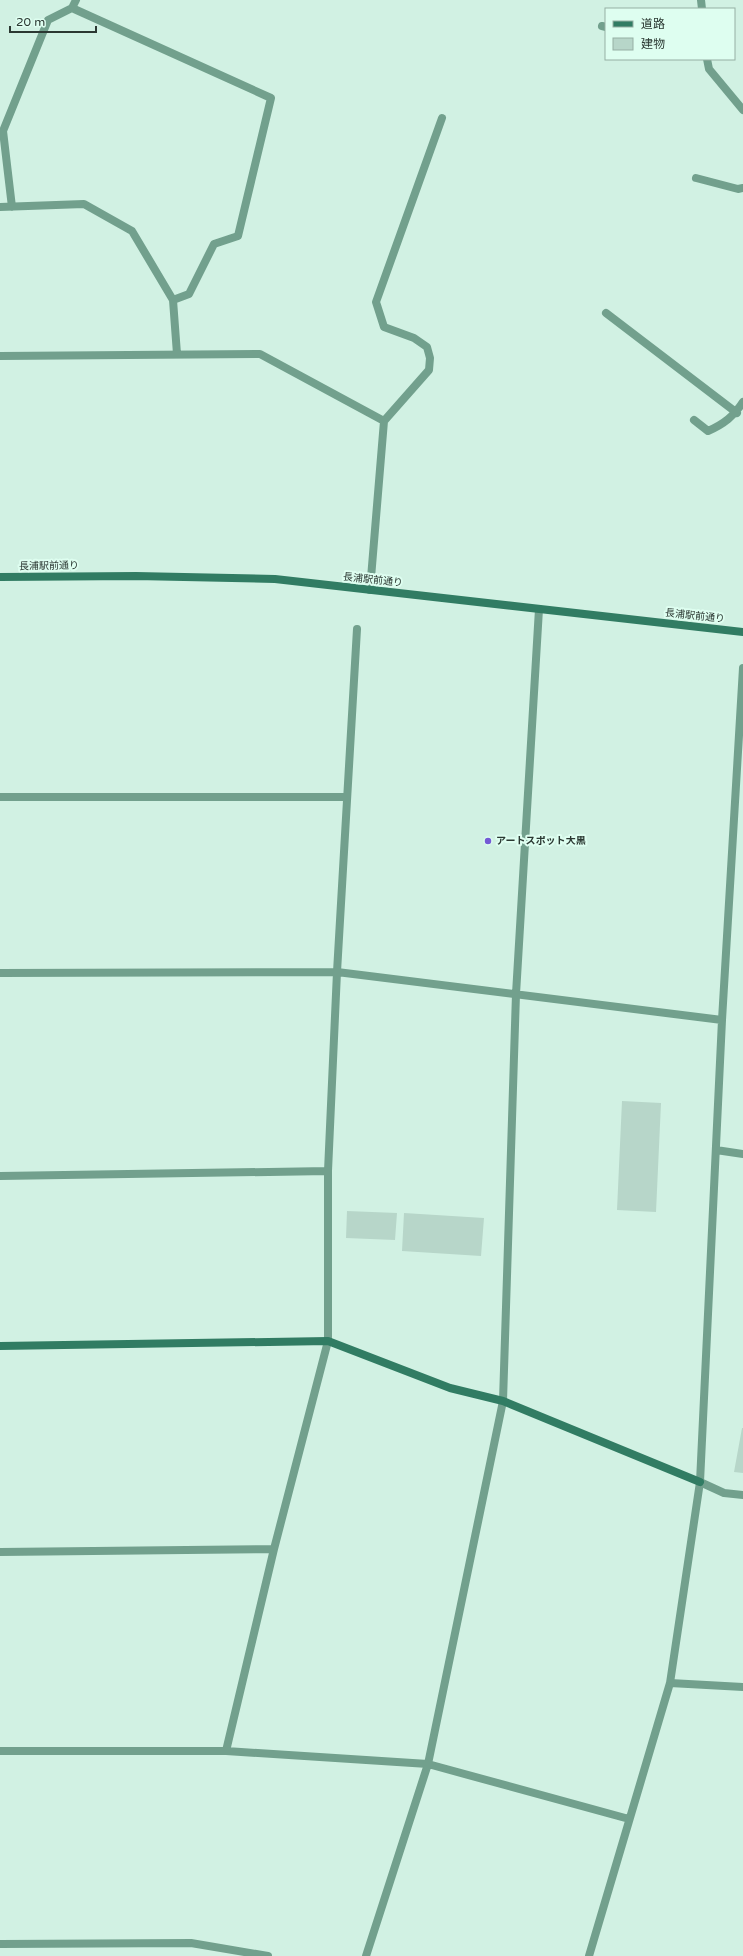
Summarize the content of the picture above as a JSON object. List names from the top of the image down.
{
  "streets": {
    "street": ["長浦駅前通り"]
  },
  "places": ["アートスポット大黒"],
  "legend": ["道路", "建物"],
  "scale_bar": "20 m"
}
